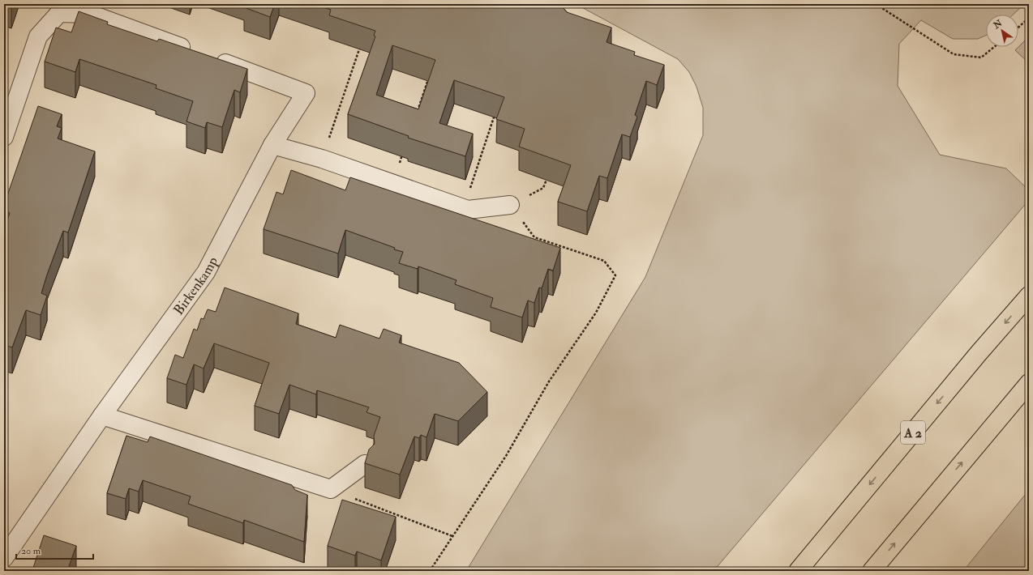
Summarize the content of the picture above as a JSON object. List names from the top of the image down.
{
  "streets": {
    "highway": ["A 2"],
    "street": ["Birkenkamp"]
  },
  "scale_bar": "20 m",
  "north": "top left"
}
